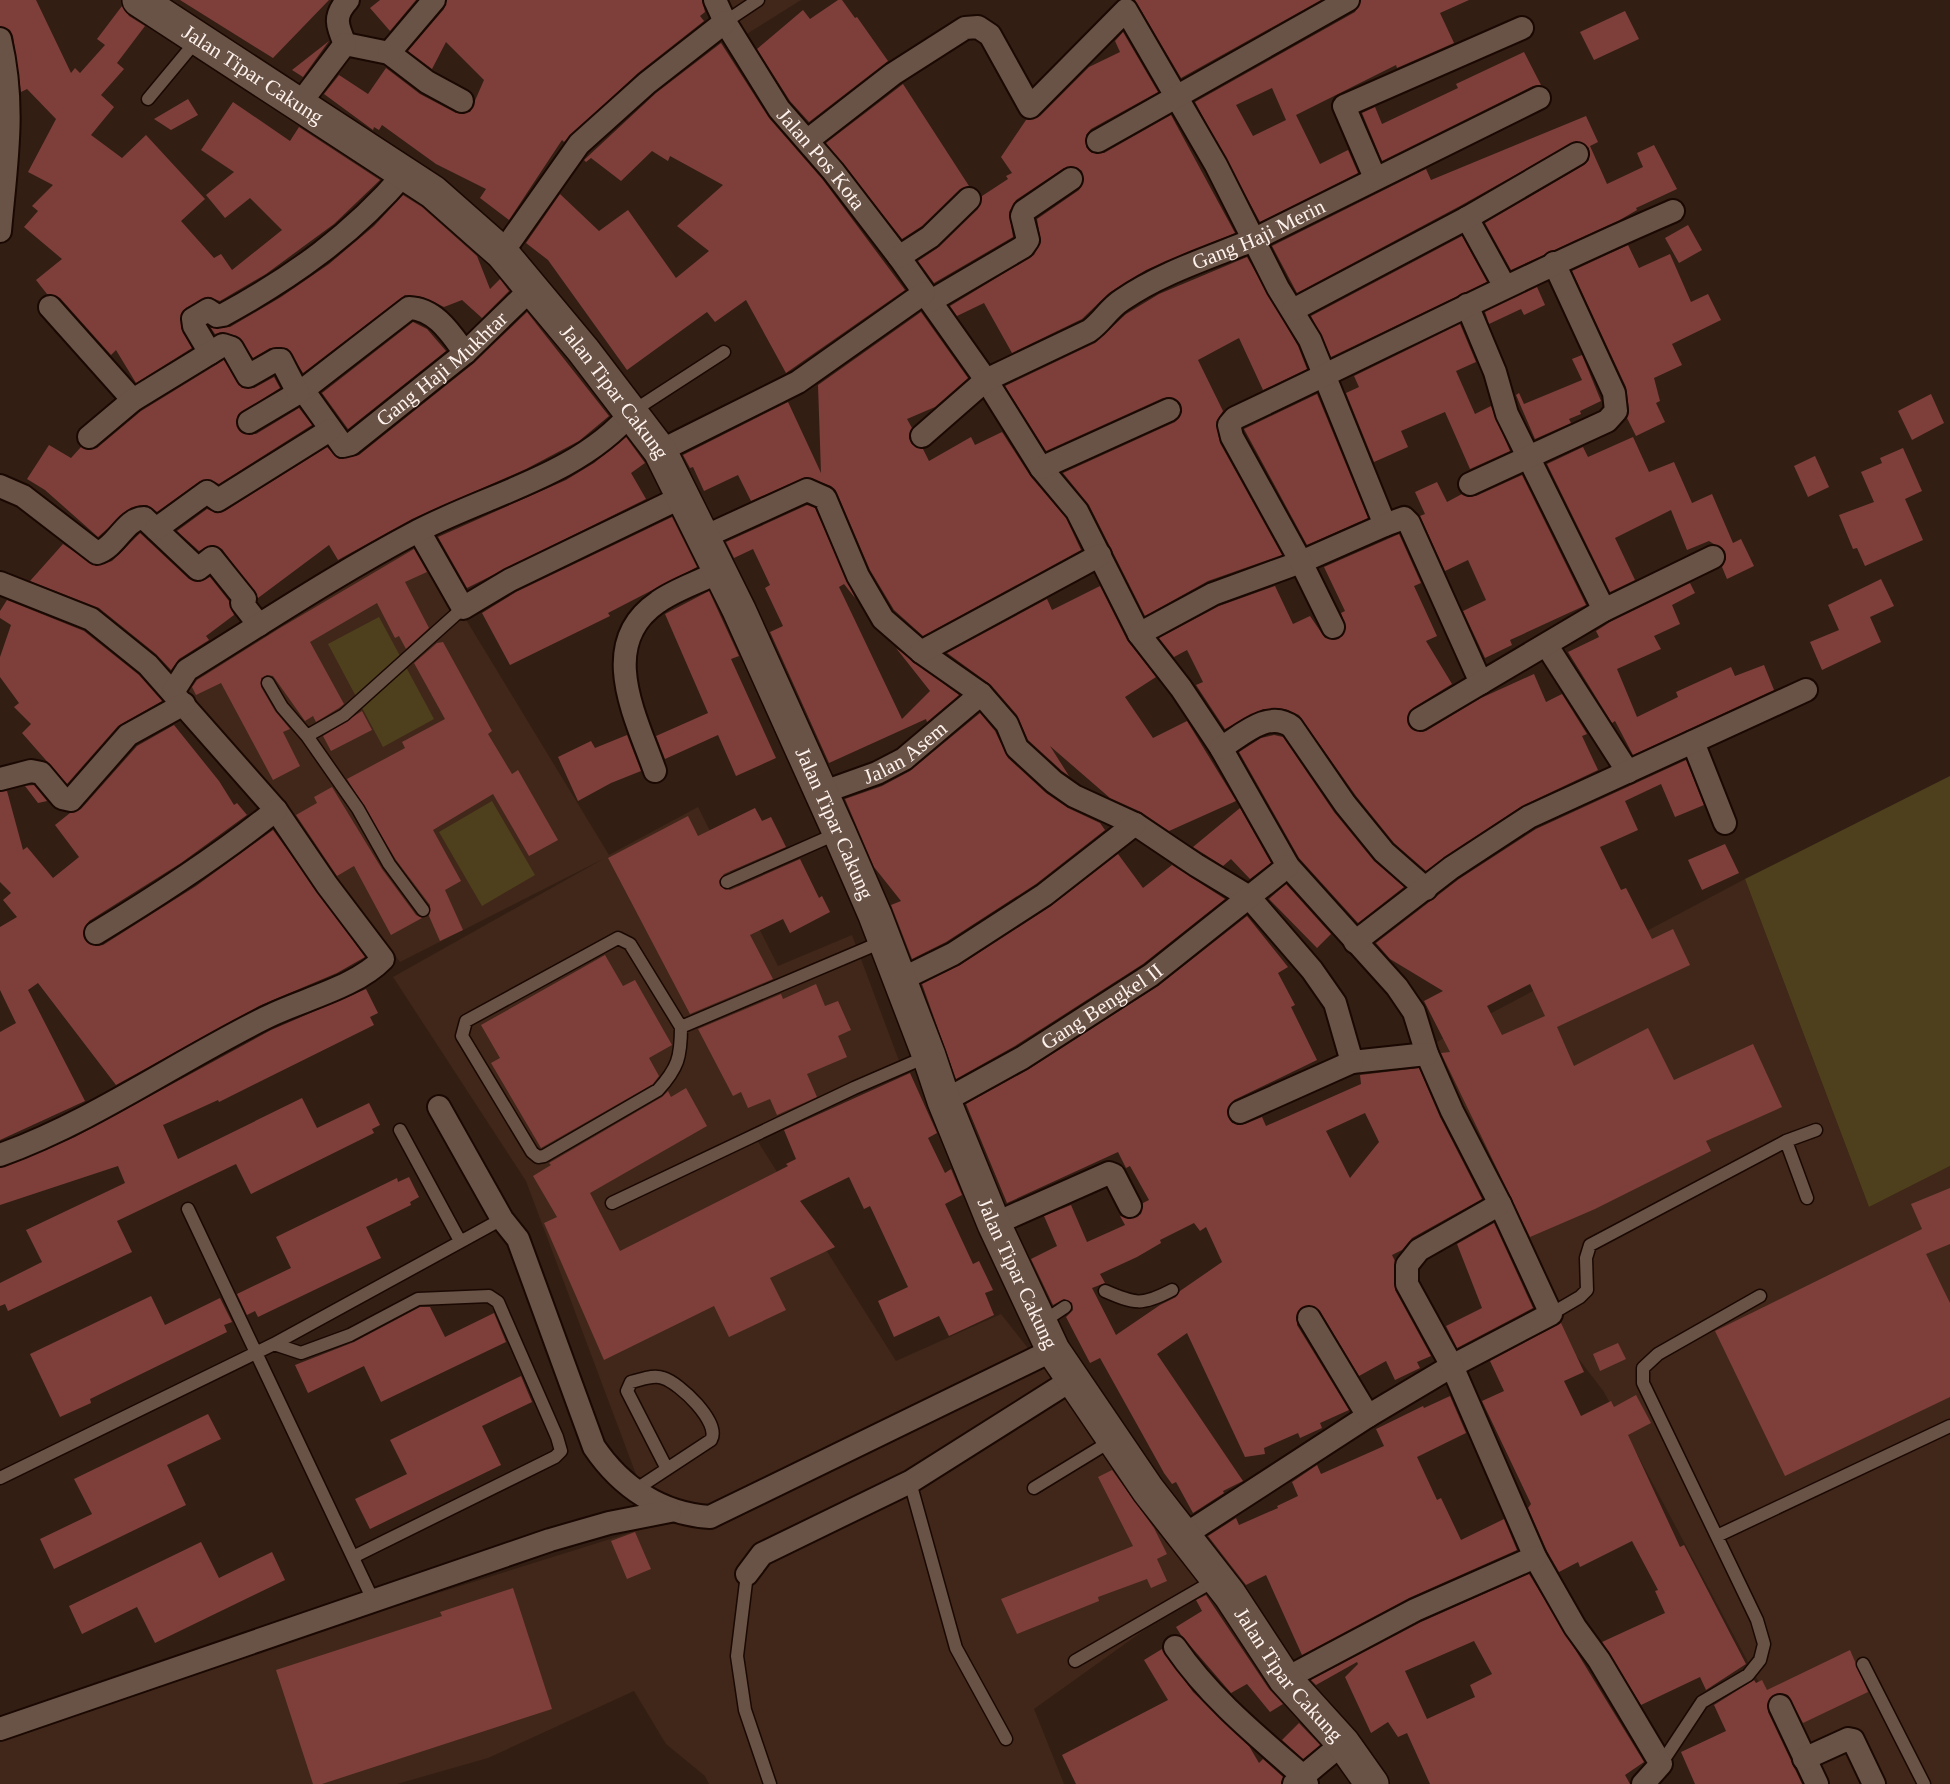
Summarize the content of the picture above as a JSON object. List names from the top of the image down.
{
  "streets": {
    "street": [
      "Jalan Tipar Cakung",
      "Jalan Pos Kota",
      "Gang Haji Merin",
      "Gang Haji Mukhtar",
      "Jalan Asem",
      "Gang Bengkel II"
    ]
  },
  "crossings": [
    ["Jalan Tipar Cakung", "Gang Haji Mukhtar"],
    ["Jalan Tipar Cakung", "Jalan Asem"],
    ["Jalan Tipar Cakung", "Gang Bengkel II"],
    ["Jalan Pos Kota", "Gang Haji Merin"],
    ["Jalan Pos Kota", "Gang Bengkel II"]
  ]
}
